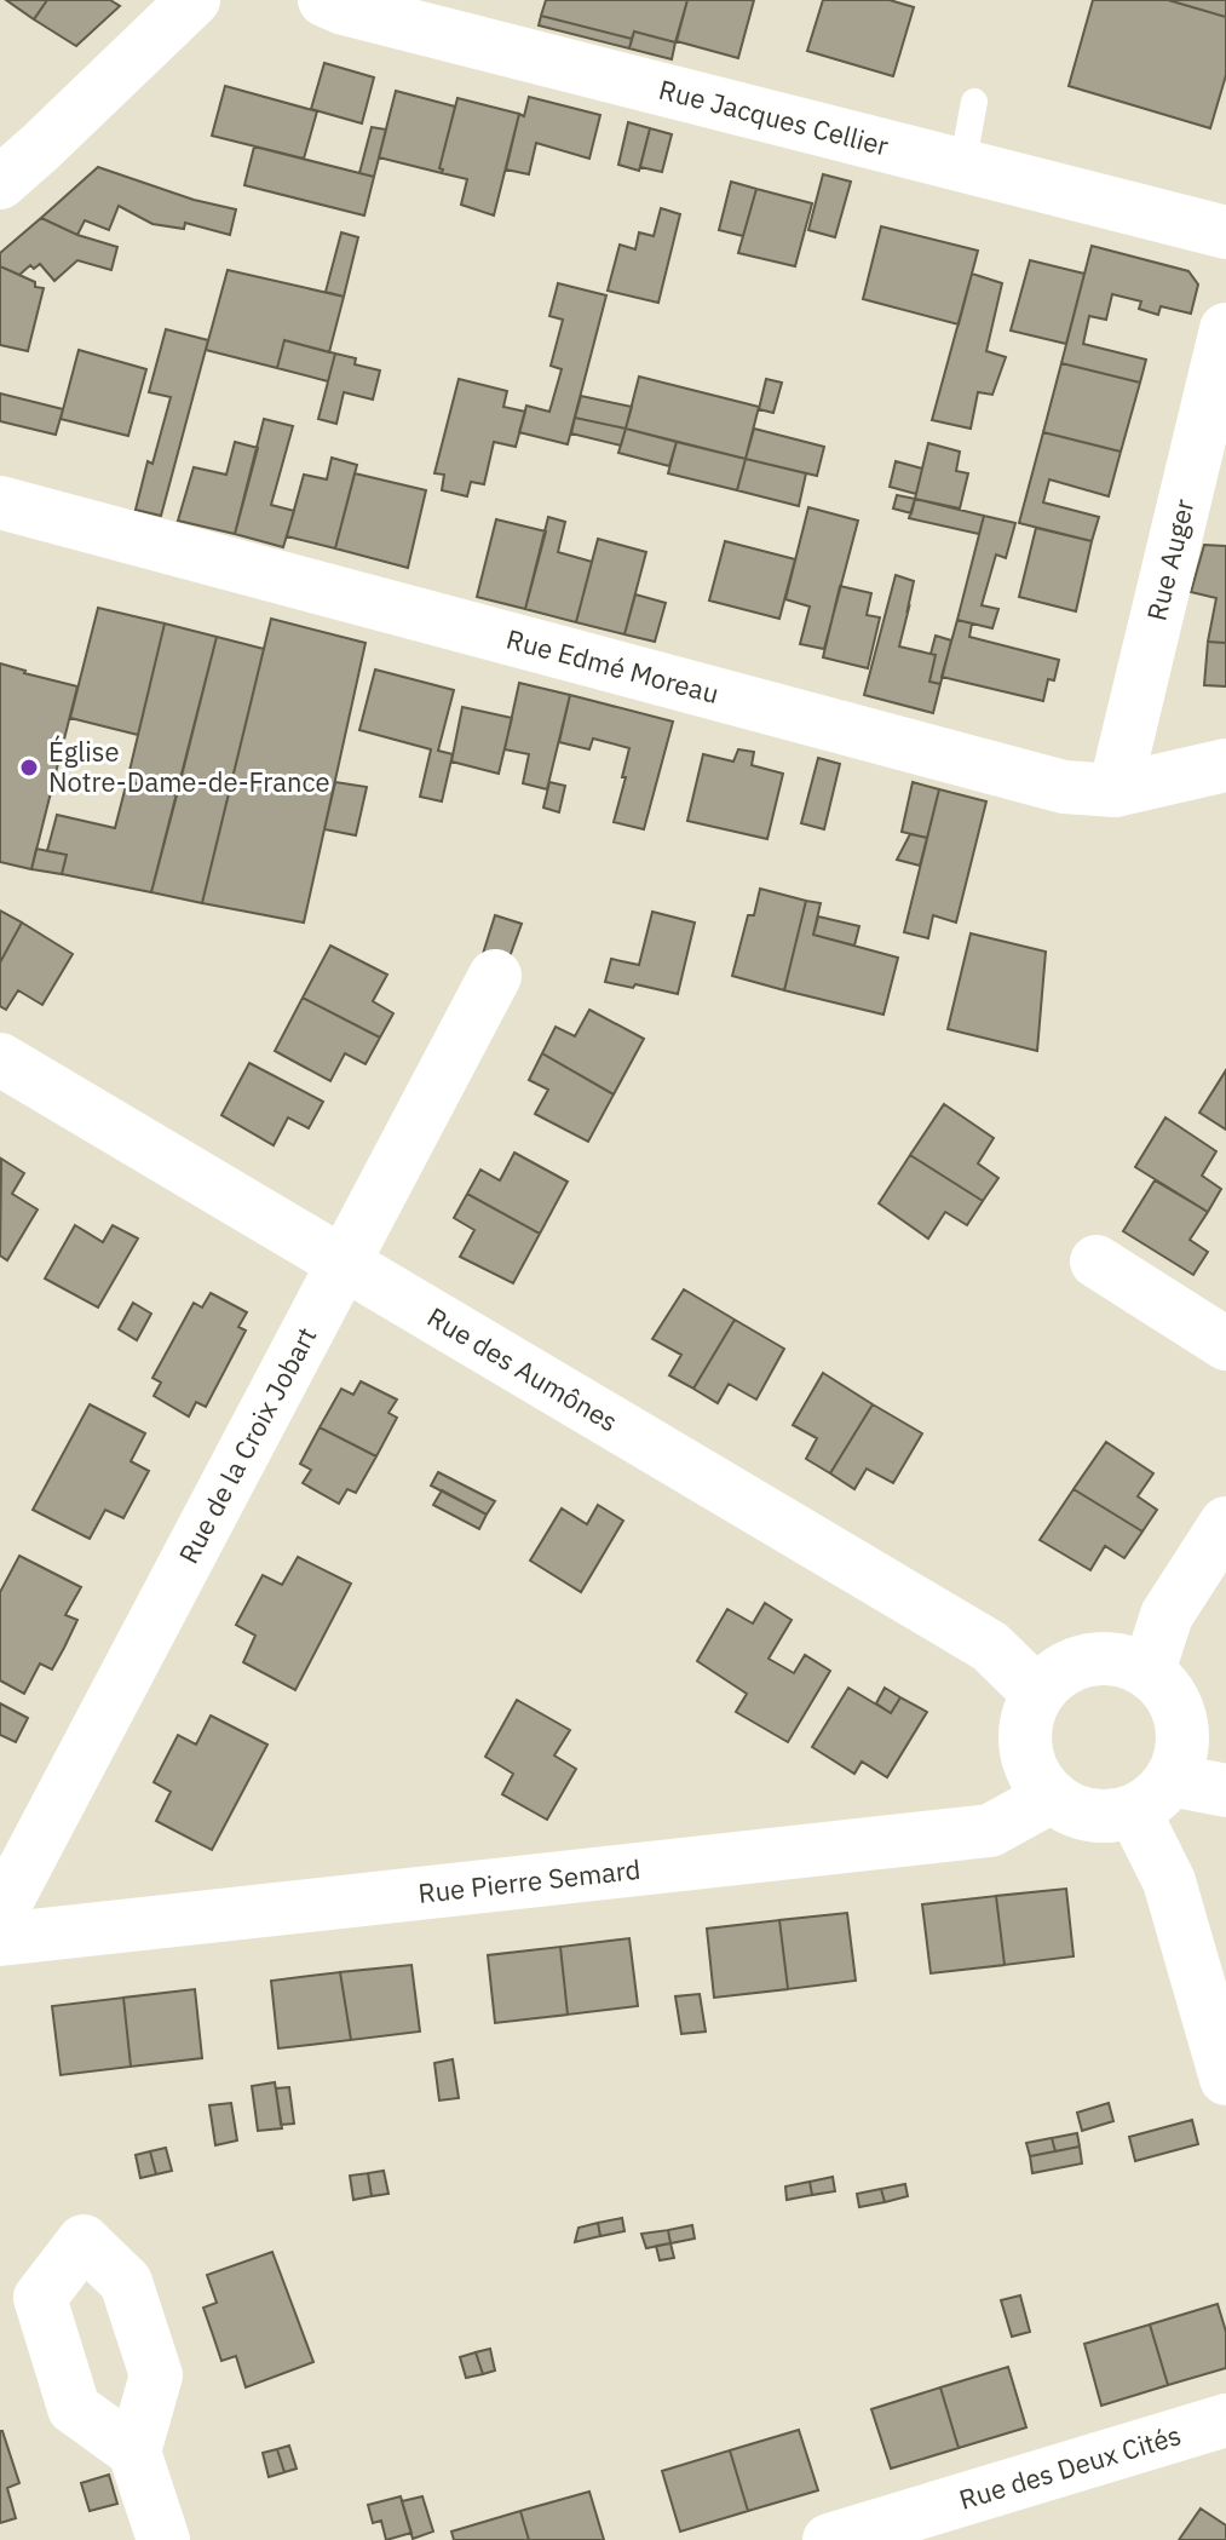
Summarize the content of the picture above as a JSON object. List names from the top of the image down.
{
  "streets": {
    "street": [
      "Rue Jacques Cellier",
      "Rue Auger",
      "Rue Edmé Moreau",
      "Rue des Aumônes",
      "Rue de la Croix Jobart",
      "Rue Pierre Semard",
      "Rue des Deux Cités"
    ]
  },
  "crossings": [
    ["Rue Auger", "Rue Edmé Moreau"],
    ["Rue des Aumônes", "Rue de la Croix Jobart"],
    ["Rue des Aumônes", "Rue Pierre Semard"]
  ],
  "places": ["Église Notre-Dame-de-France"]
}
